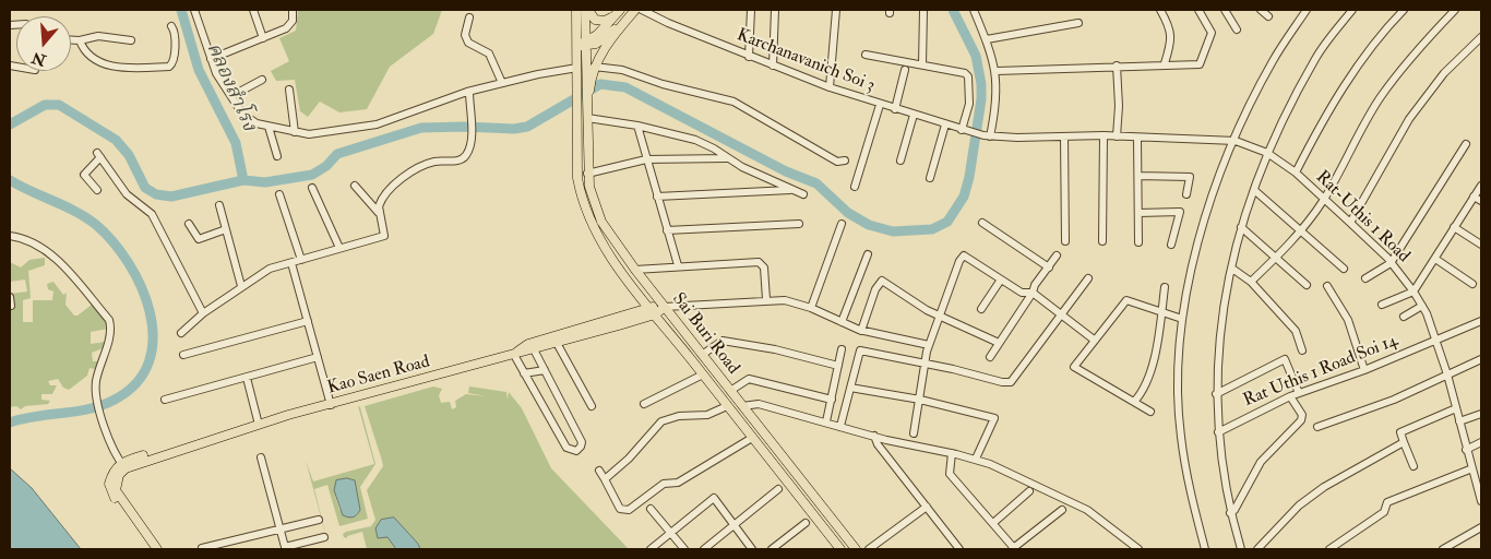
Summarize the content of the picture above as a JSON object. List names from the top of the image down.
{
  "streets": {
    "main road": ["Sai Buri Road", "Kao Saen Road"],
    "street": ["Karchanavanich Soi 3", "Rat-Uthis 1 Road", "Rat Uthis 1 Road Soi 14"]
  },
  "crossings": [
    ["Karchanavanich Soi 3", "Rat-Uthis 1 Road"],
    ["Rat-Uthis 1 Road", "Rat Uthis 1 Road Soi 14"],
    ["Sai Buri Road", "Kao Saen Road"]
  ],
  "water": ["คลองสำโรง"],
  "north": "bottom"
}
